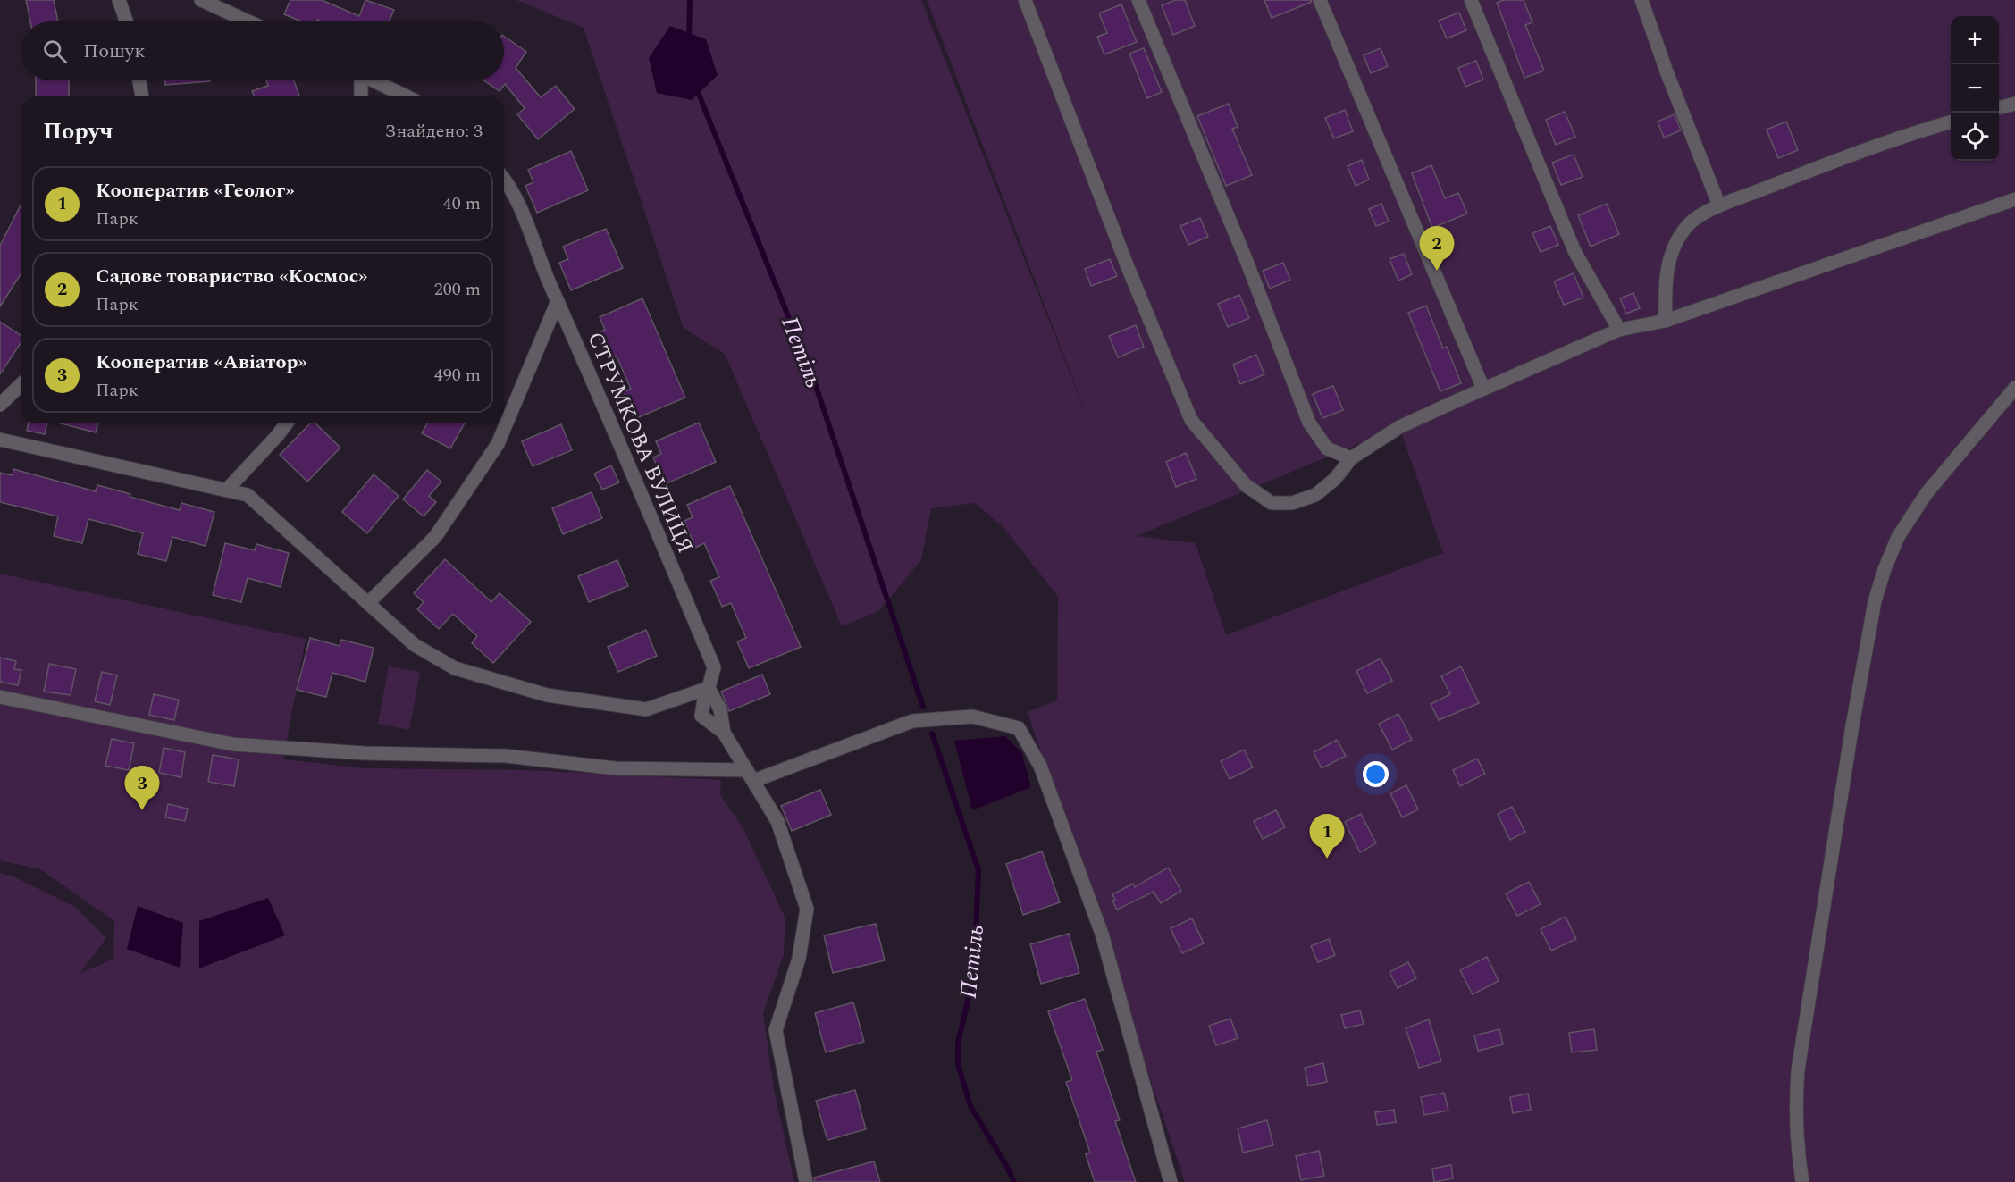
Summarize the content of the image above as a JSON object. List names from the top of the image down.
{
  "streets": {
    "street": ["СТРУМКОВА ВУЛИЦЯ"]
  },
  "water": ["Петіль"],
  "page": {
    "map_buttons": ["+", "−"],
    "search": "Пошук",
    "heading": ["Поруч", "Знайдено: 3"],
    "list": [
      {
        "mark": "1",
        "name": "Кооператив «Геолог»",
        "note": "Парк",
        "value": "40 m"
      },
      {
        "mark": "2",
        "name": "Садове товариство «Космос»",
        "note": "Парк",
        "value": "200 m"
      },
      {
        "mark": "3",
        "name": "Кооператив «Авіатор»",
        "note": "Парк",
        "value": "490 m"
      }
    ],
    "pins": ["2", "3", "1"]
  }
}
